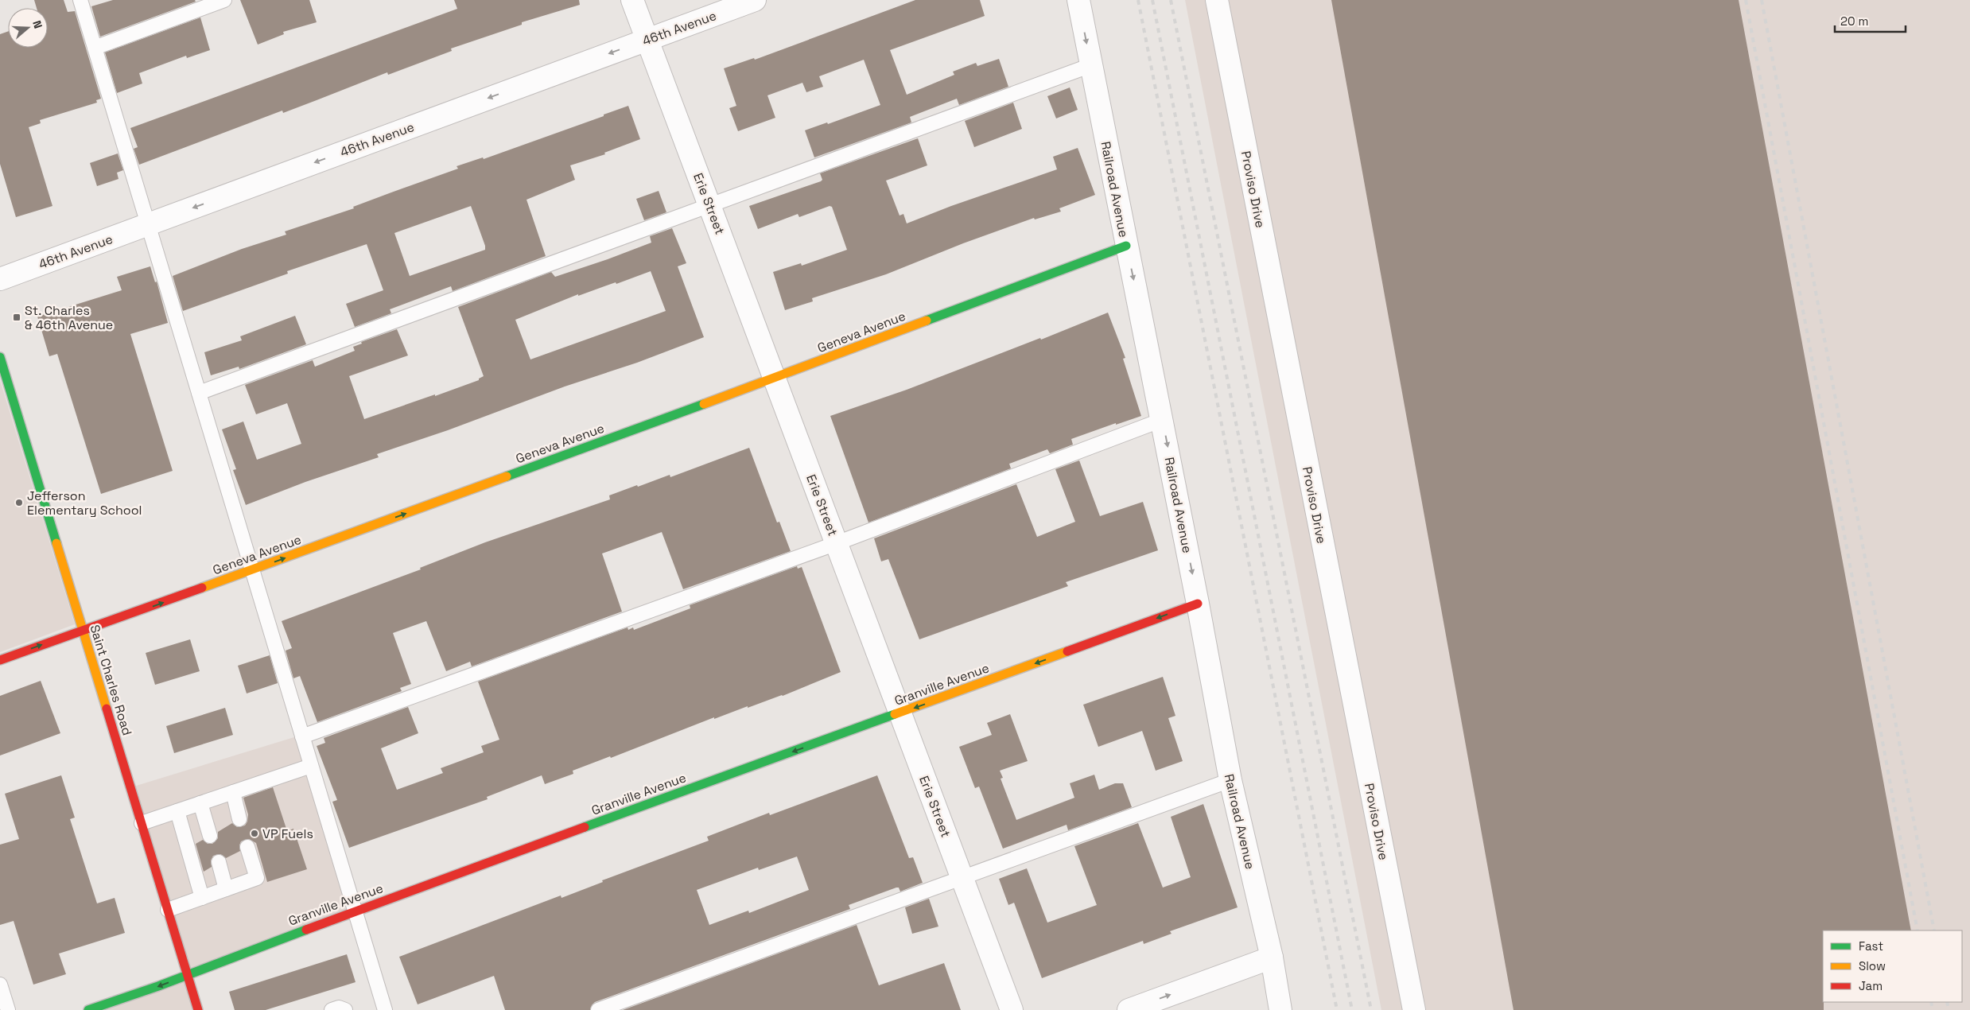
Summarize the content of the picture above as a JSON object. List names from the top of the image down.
{
  "streets": {
    "street": [
      "46th Avenue",
      "Railroad Avenue",
      "Proviso Drive",
      "Erie Street",
      "Geneva Avenue",
      "Saint Charles Road",
      "Granville Avenue"
    ]
  },
  "crossings": [
    ["46th Avenue", "Erie Street"],
    ["Railroad Avenue", "Geneva Avenue"],
    ["Railroad Avenue", "Granville Avenue"],
    ["Erie Street", "Geneva Avenue"],
    ["Erie Street", "Granville Avenue"],
    ["Geneva Avenue", "Saint Charles Road"],
    ["Saint Charles Road", "Granville Avenue"]
  ],
  "one_way": [
    "46th Avenue",
    "Railroad Avenue",
    "Geneva Avenue",
    "Granville Avenue"
  ],
  "places": {
    "transit": ["St. Charles & 46th Avenue"],
    "other": ["Jefferson Elementary School", "VP Fuels"]
  },
  "legend": ["Fast", "Slow", "Jam"],
  "scale_bar": "20 m",
  "north": "right"
}
